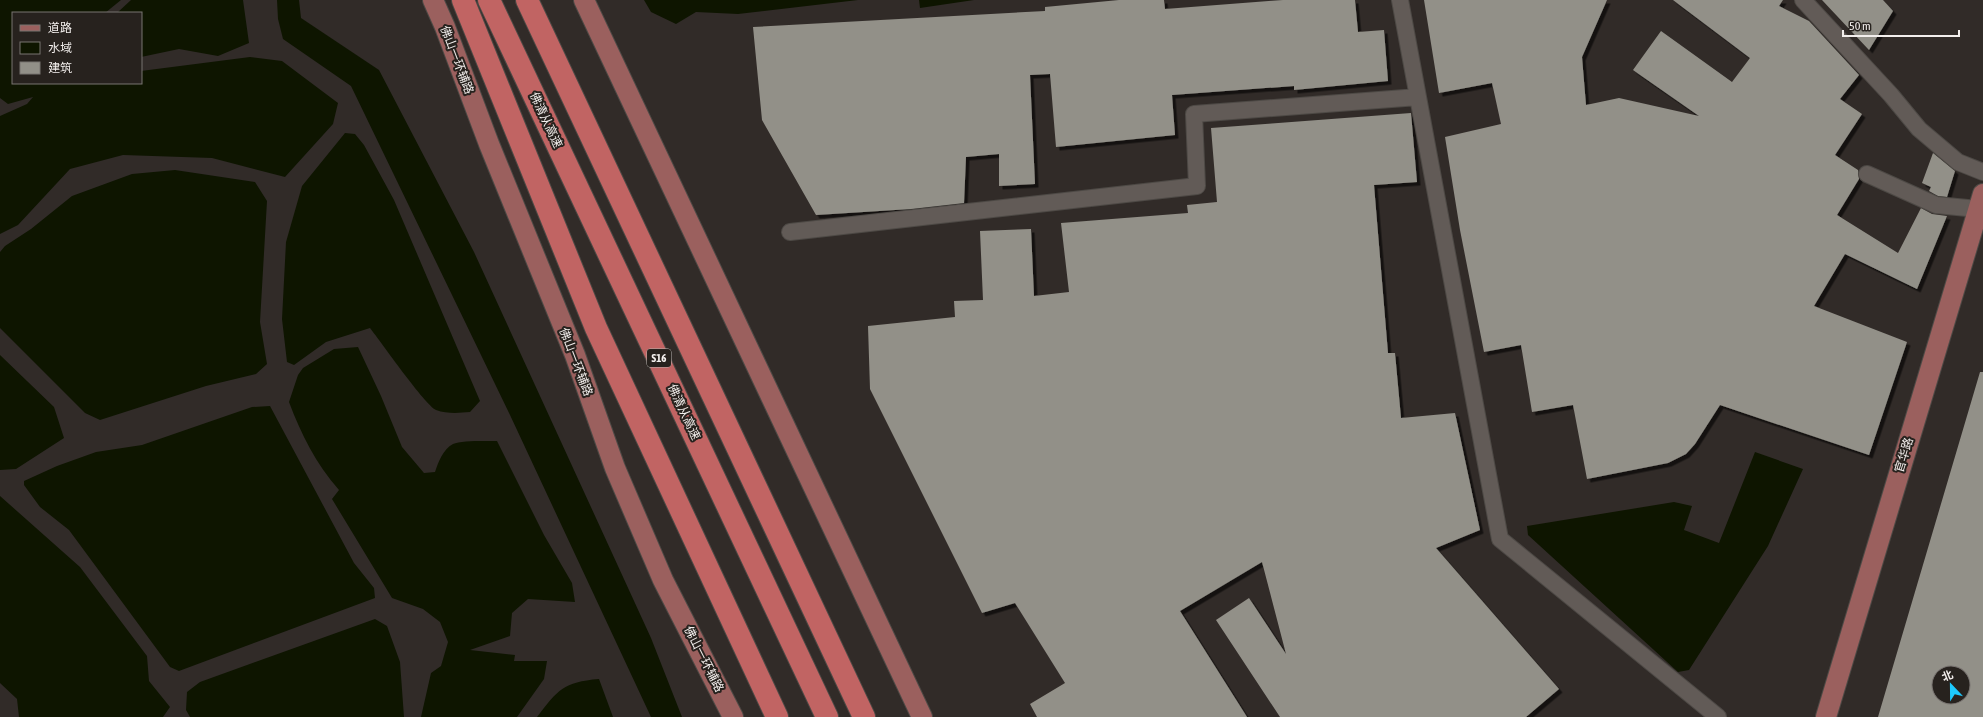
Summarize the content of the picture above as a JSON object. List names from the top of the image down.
{
  "streets": {
    "highway": ["佛清从高速", "S16"],
    "main road": ["佛山一环辅路", "官华路"]
  },
  "legend": ["道路", "水域", "建筑"],
  "scale_bar": "50 m",
  "north": "top"
}
